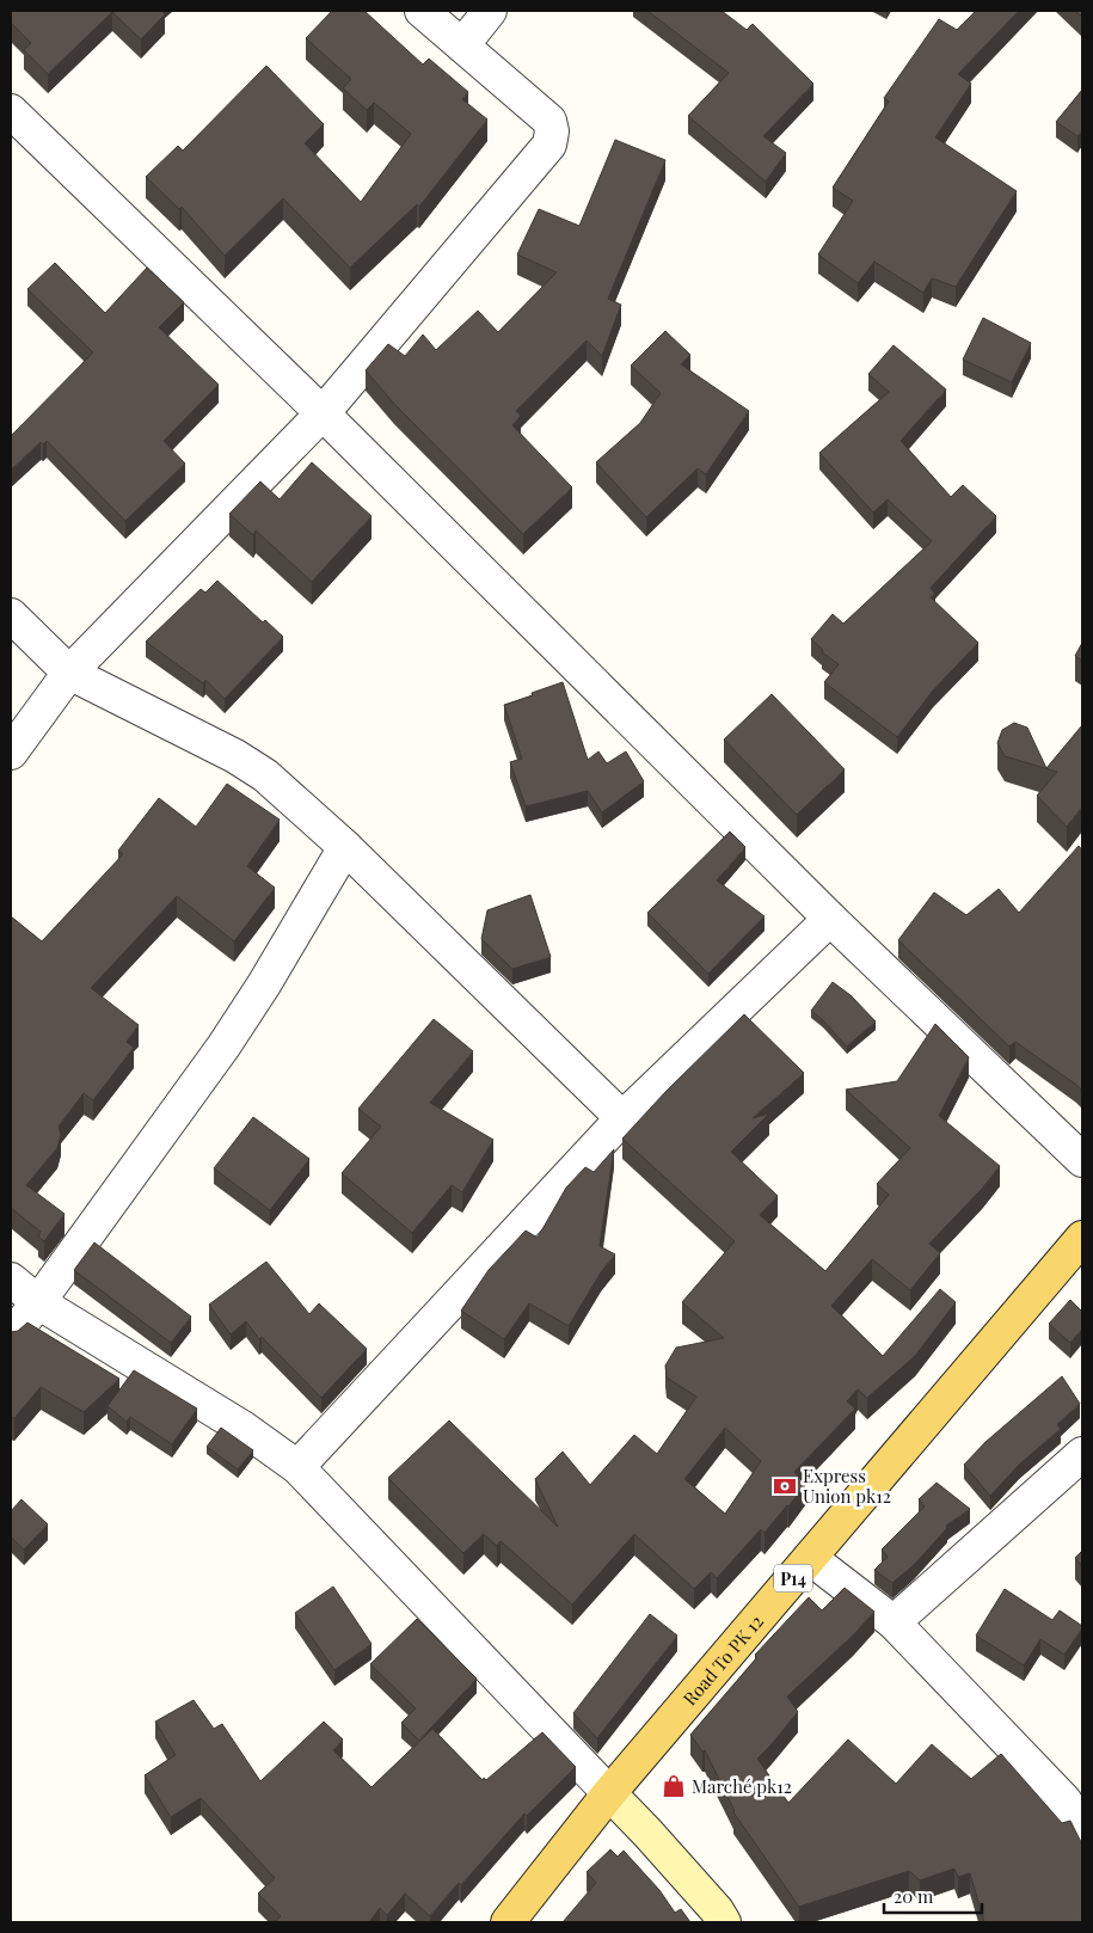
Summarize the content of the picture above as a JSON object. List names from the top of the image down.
{
  "streets": {
    "main road": ["P14", "Road To PK 12"]
  },
  "places": {
    "bank": ["Express Union pk12"],
    "shop": ["Marché pk12"]
  },
  "scale_bar": "20 m"
}
